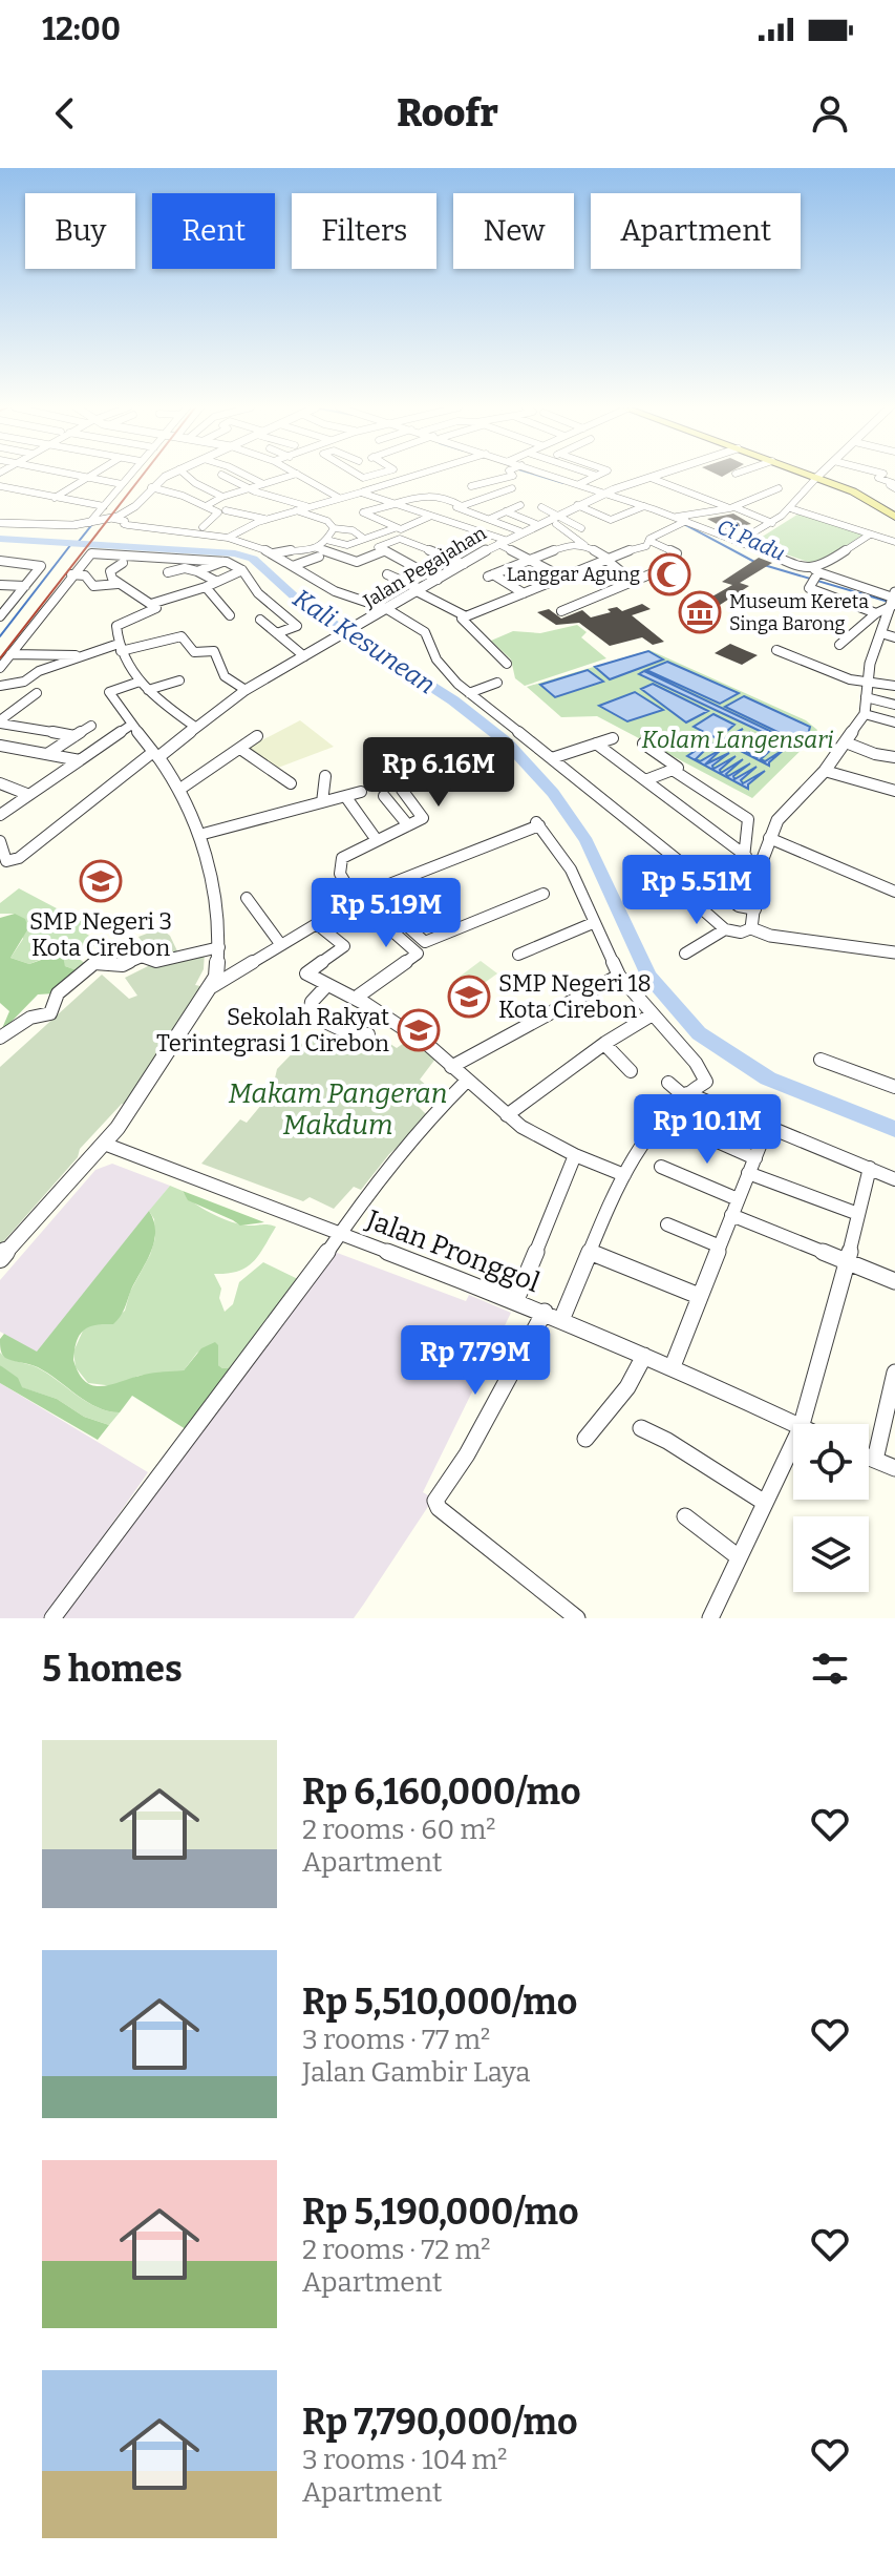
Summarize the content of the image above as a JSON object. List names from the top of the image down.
{
  "streets": {
    "street": ["Jalan Pegajahan", "Jalan Pronggol"]
  },
  "water": ["Ci Padu", "Kali Kesunean"],
  "parks": ["Kolam Langensari", "Makam Pangeran Makdum"],
  "places": {
    "mosque": ["Langgar Agung"],
    "museum": ["Museum Kereta Singa Barong"],
    "school or university": ["SMP Negeri 3 Kota Cirebon", "SMP Negeri 18 Kota Cirebon", "Sekolah Rakyat Terintegrasi 1 Cirebon"]
  },
  "page": {
    "status": "12:00",
    "header": "Roofr",
    "chip": [
      "Buy",
      "Rent",
      "Filters",
      "New",
      "Apartment"
    ],
    "price": [
      "Rp 6.16M",
      "Rp 5.51M",
      "Rp 5.19M",
      "Rp 10.1M",
      "Rp 7.79M"
    ],
    "heading": "5 homes",
    "list": [
      {
        "name": "Rp 6,160,000/mo",
        "note": "2 rooms · 60 m² · Apartment"
      },
      {
        "name": "Rp 5,510,000/mo",
        "note": "3 rooms · 77 m² · Jalan Gambir Laya"
      },
      {
        "name": "Rp 5,190,000/mo",
        "note": "2 rooms · 72 m² · Apartment"
      },
      {
        "name": "Rp 7,790,000/mo",
        "note": "3 rooms · 104 m² · Apartment"
      }
    ]
  }
}
